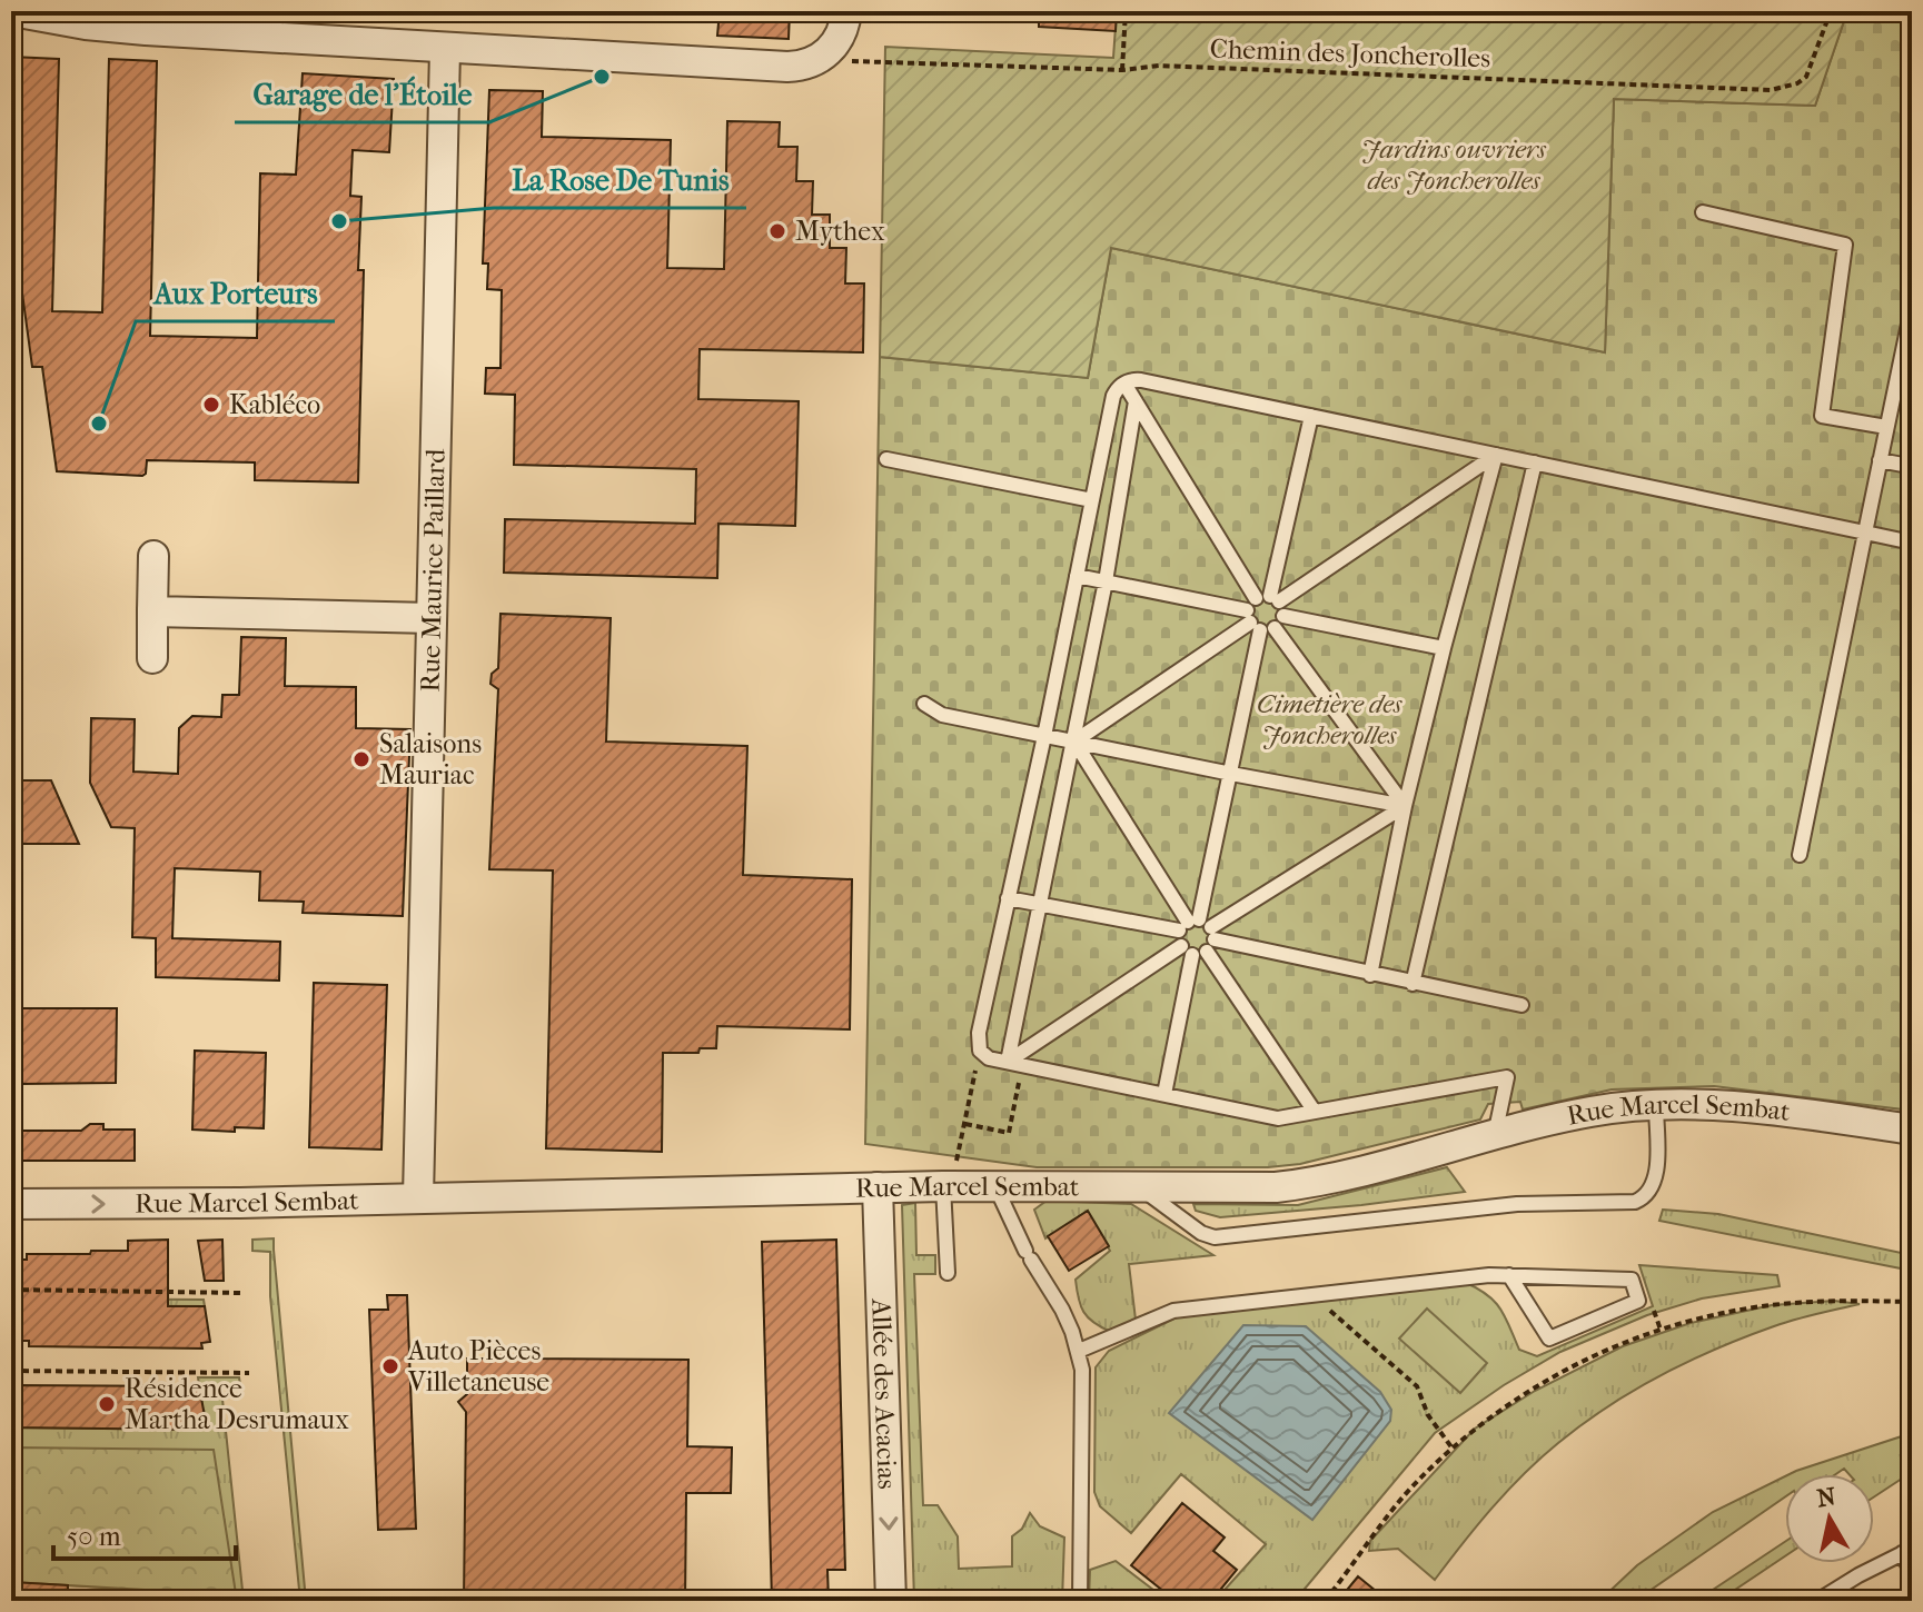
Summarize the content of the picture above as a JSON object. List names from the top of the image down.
{
  "streets": {
    "street": ["Rue Maurice Paillard", "Rue Marcel Sembat", "Allée des Acacias"],
    "path": ["Chemin des Joncherolles"]
  },
  "crossings": [
    ["Rue Maurice Paillard", "Rue Marcel Sembat"],
    ["Rue Marcel Sembat", "Allée des Acacias"]
  ],
  "one_way": ["Allée des Acacias"],
  "parks": ["Jardins ouvriers des Joncherolles", "Cimetière des Joncherolles"],
  "places": [
    "Garage de l'Étoile",
    "La Rose De Tunis",
    "Mythex",
    "Kabléco",
    "Aux Porteurs",
    "Salaisons Mauriac",
    "Auto Pièces Villetaneuse",
    "Résidence Martha Desrumaux"
  ],
  "scale_bar": "50 m",
  "north": "top"
}
